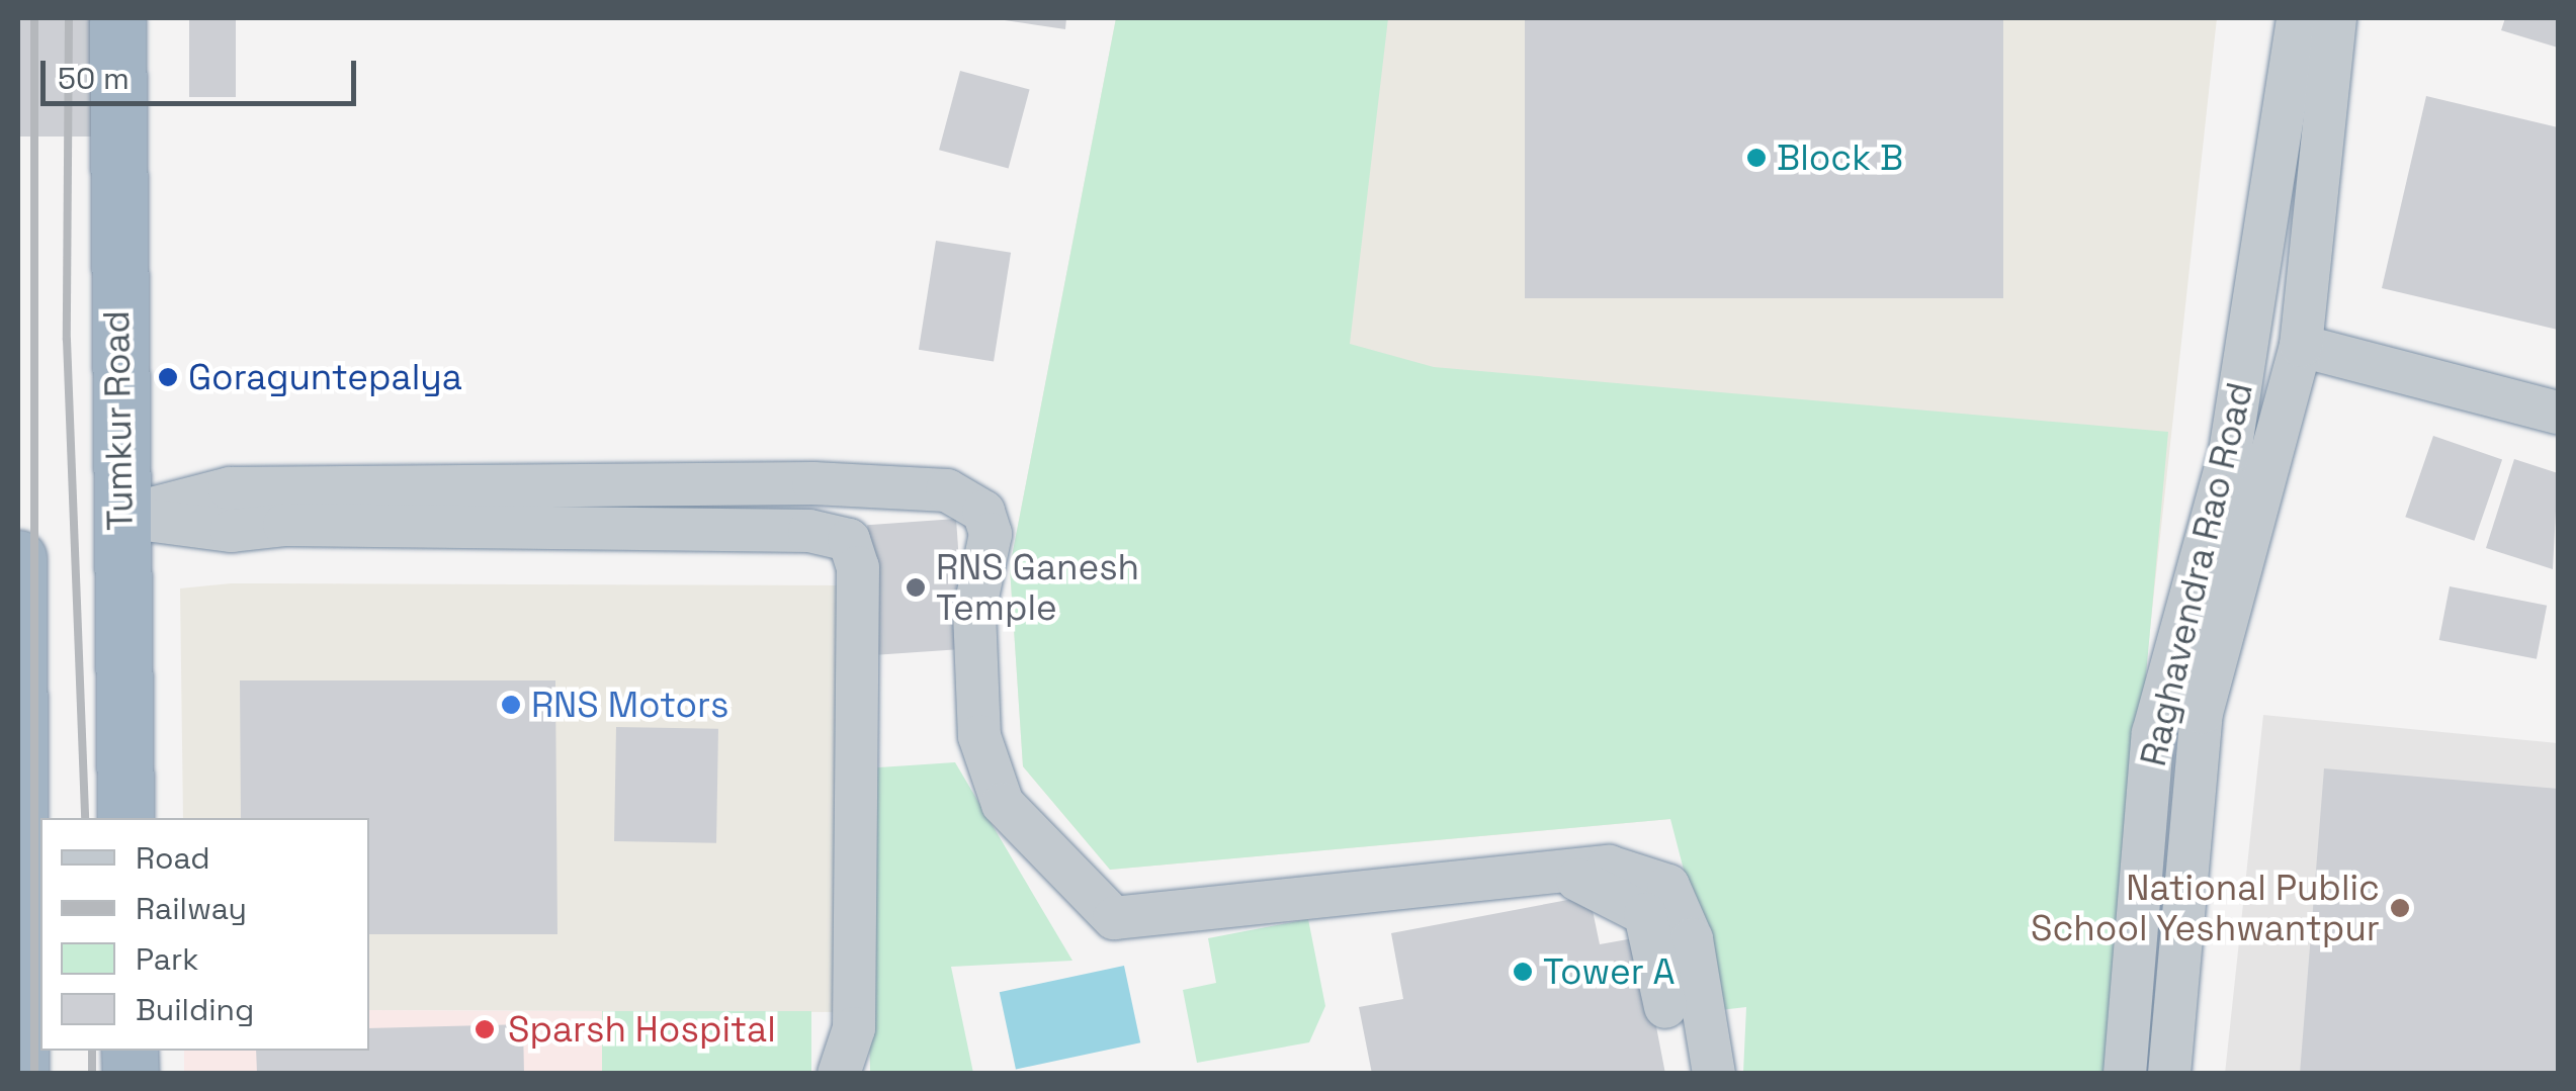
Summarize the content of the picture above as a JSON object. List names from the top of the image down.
{
  "streets": {
    "highway": ["Tumkur Road"],
    "street": ["Raghavendra Rao Road"]
  },
  "places": [
    "Block B",
    "Goraguntepalya",
    "RNS Ganesh Temple",
    "RNS Motors",
    "National Public School Yeshwantpur",
    "Tower A",
    "Sparsh Hospital"
  ],
  "legend": [
    "Road",
    "Railway",
    "Park",
    "Building"
  ],
  "scale_bar": "50 m"
}
